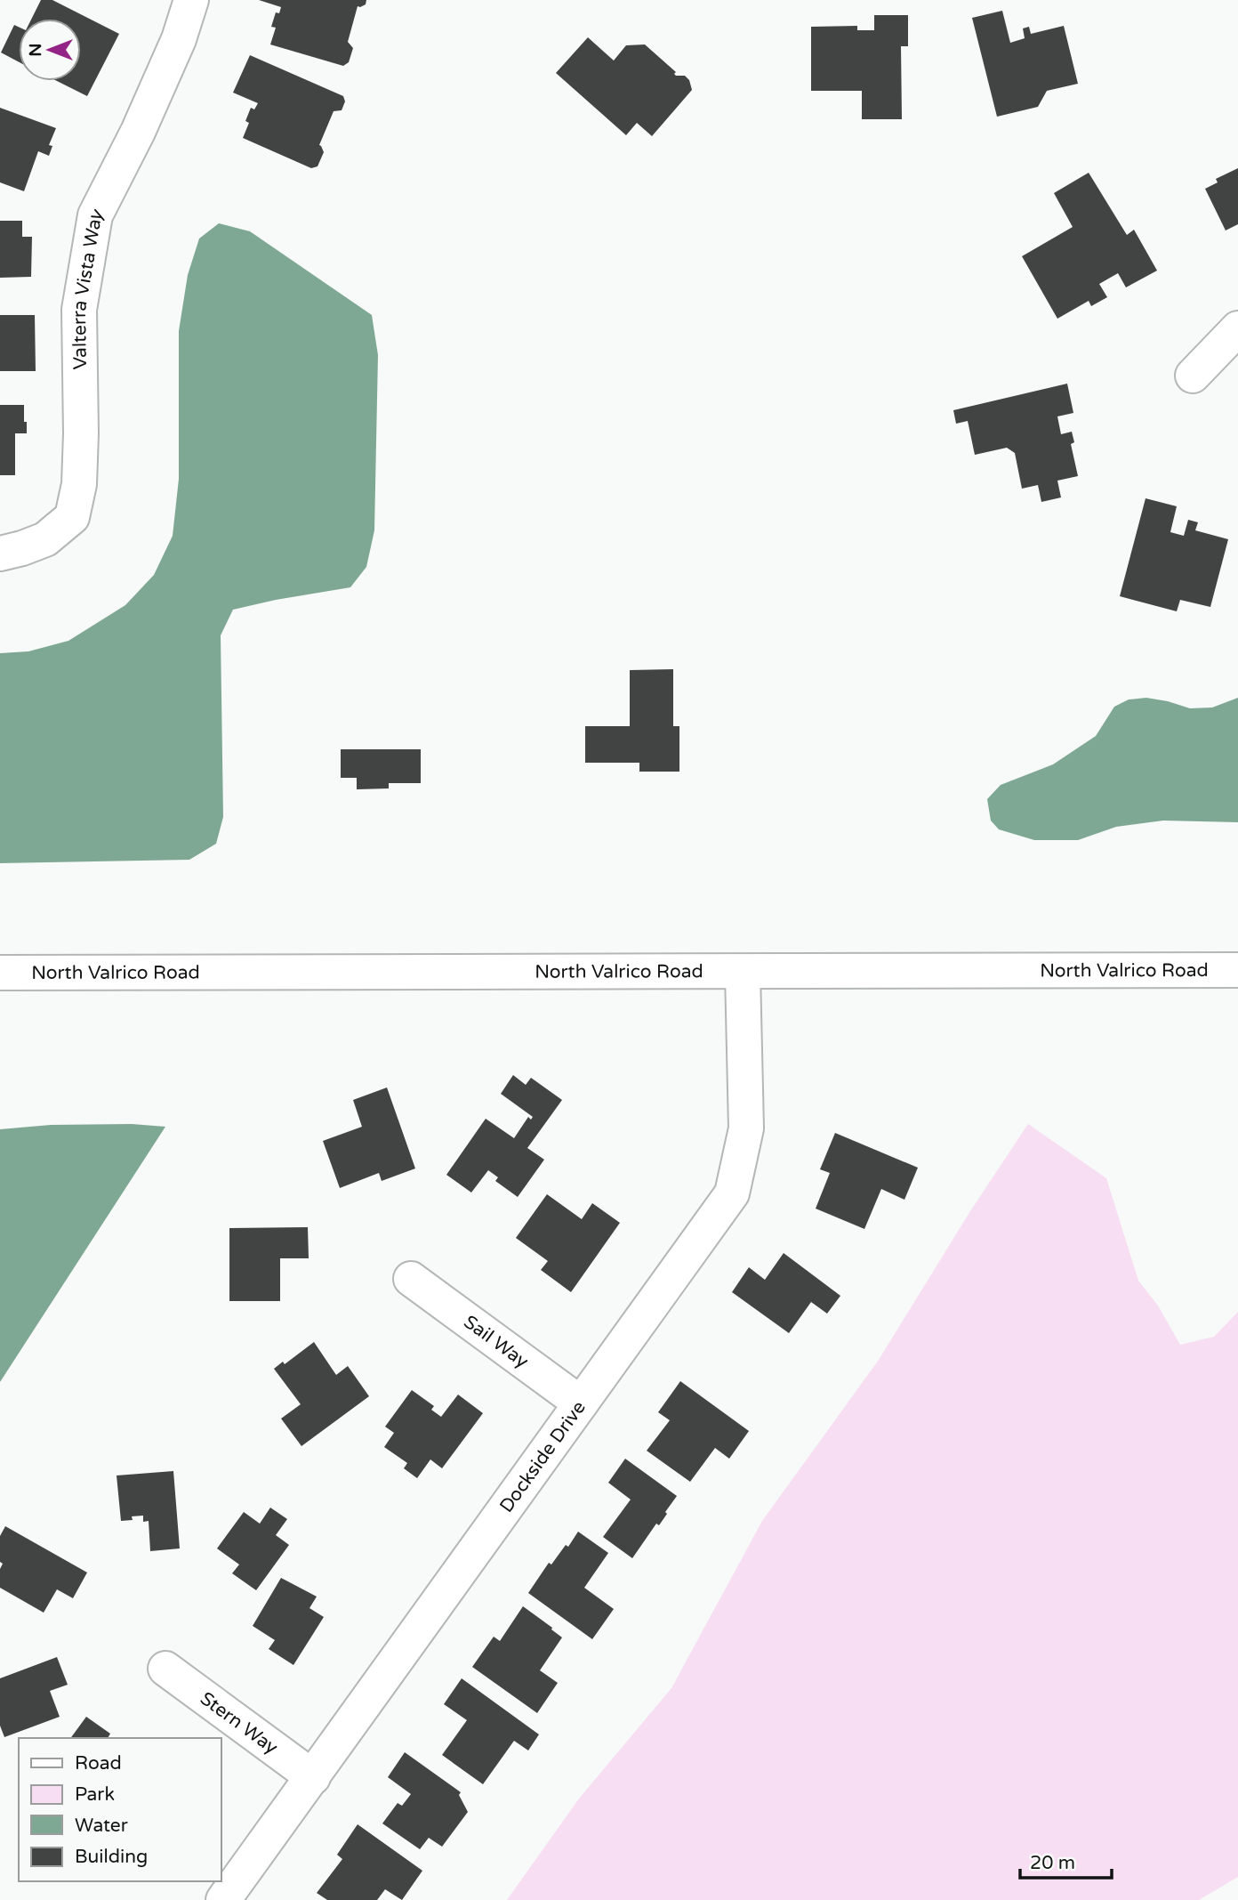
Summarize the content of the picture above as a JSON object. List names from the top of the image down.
{
  "streets": {
    "street": [
      "Valterra Vista Way",
      "North Valrico Road",
      "Sail Way",
      "Dockside Drive",
      "Stern Way"
    ]
  },
  "crossings": [
    ["North Valrico Road", "Dockside Drive"],
    ["Sail Way", "Dockside Drive"],
    ["Dockside Drive", "Stern Way"]
  ],
  "legend": [
    "Road",
    "Park",
    "Water",
    "Building"
  ],
  "scale_bar": "20 m",
  "north": "left"
}
